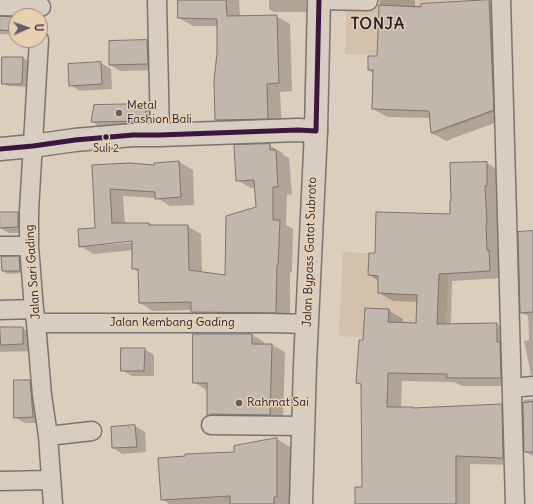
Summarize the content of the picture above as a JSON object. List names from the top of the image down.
{
  "streets": {
    "main road": ["Jalan Bypass Gatot Subroto"],
    "street": ["Jalan Sari Gading", "Jalan Kembang Gading"]
  },
  "crossings": [
    ["Jalan Bypass Gatot Subroto", "Jalan Kembang Gading"],
    ["Jalan Sari Gading", "Jalan Kembang Gading"]
  ],
  "districts": ["TONJA"],
  "places": ["Metal Fashion Bali", "Suli 2", "Rahmat Sai"],
  "north": "right"
}
